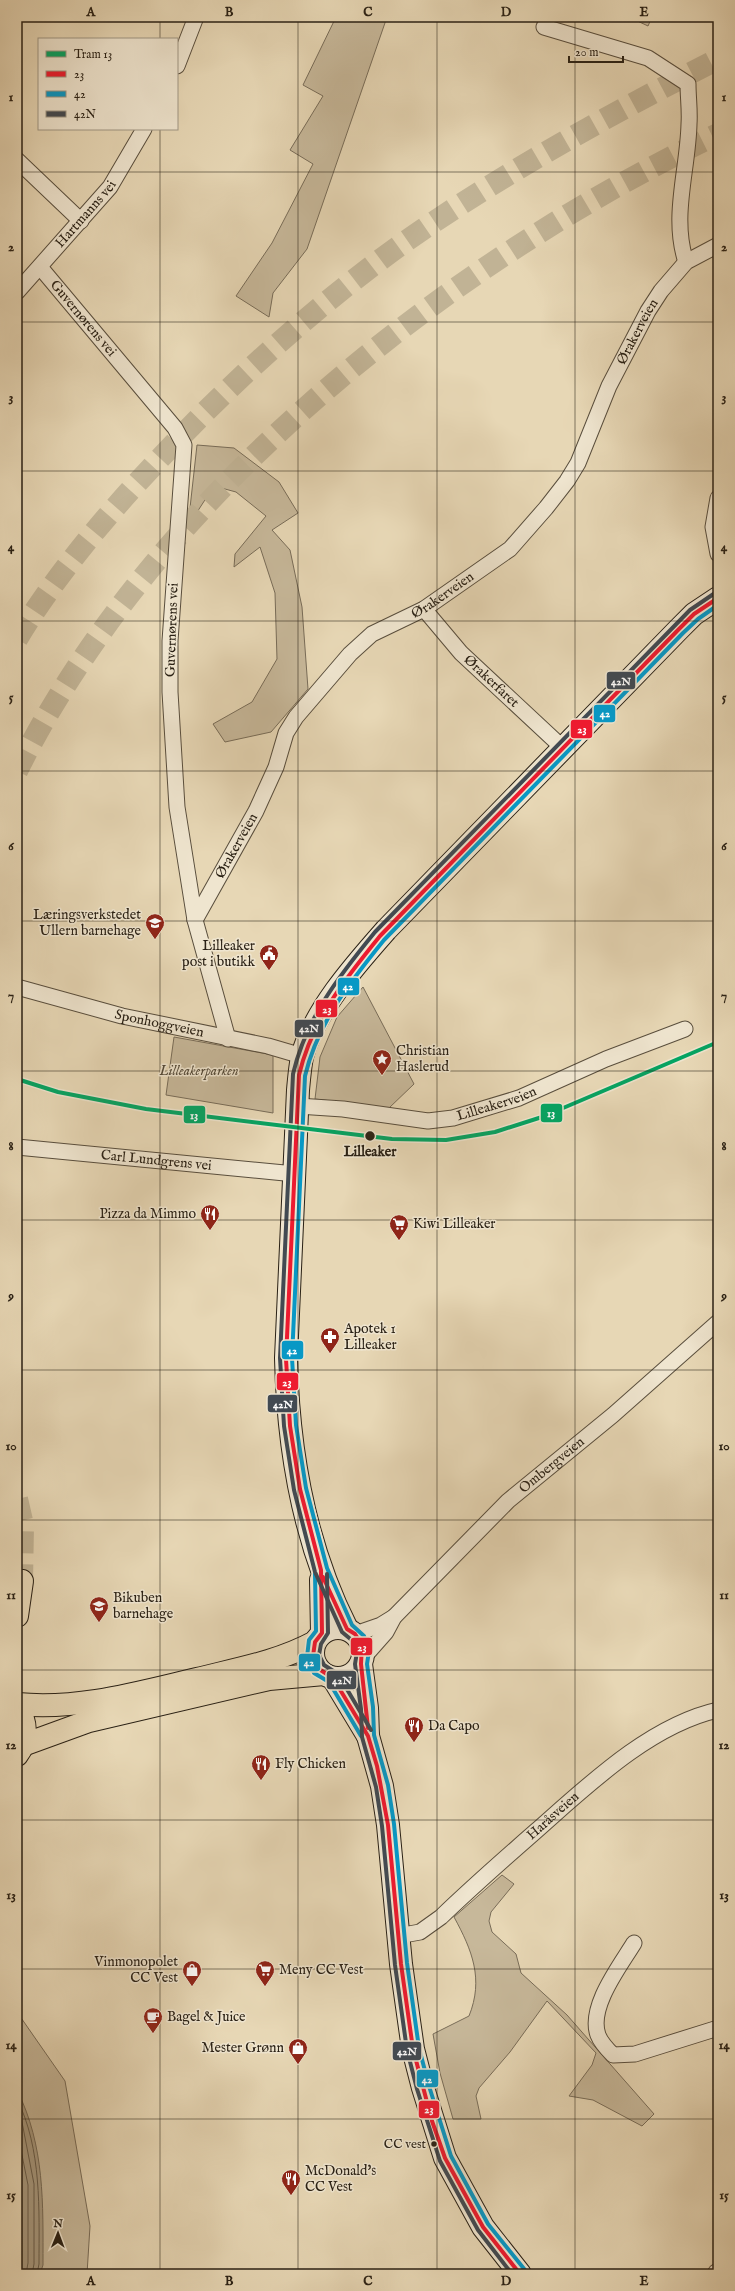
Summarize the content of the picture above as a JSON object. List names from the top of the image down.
{
  "streets": {
    "street": [
      "Hartmanns vei",
      "Guvernørens vei",
      "Ørakerveien",
      "Ørakerfaret",
      "Sponhoggveien",
      "Lilleakerveien",
      "Carl Lundgrens vei",
      "Ombergveien",
      "Haråsveien"
    ]
  },
  "crossings": [
    ["Hartmanns vei", "Guvernørens vei"],
    ["Guvernørens vei", "Ørakerveien"],
    ["Guvernørens vei", "Sponhoggveien"],
    ["Ørakerveien", "Ørakerfaret"]
  ],
  "parks": ["Lilleakerparken"],
  "places": {
    "school or university": ["Læringsverkstedet Ullern barnehage", "Bikuben barnehage"],
    "public building": ["Lilleaker post i butikk"],
    "place": ["Christian Haslerud"],
    "other": ["Lilleaker", "CC vest"],
    "restaurant": [
      "Pizza da Mimmo",
      "Da Capo",
      "Fly Chicken",
      "McDonald's CC Vest"
    ],
    "supermarket": ["Kiwi Lilleaker", "Meny CC Vest"],
    "pharmacy": ["Apotek 1 Lilleaker"],
    "shop": ["Vinmonopolet CC Vest", "Mester Grønn"],
    "cafe": ["Bagel & Juice"]
  },
  "lines": [
    "transit line 42N",
    "transit line 23",
    "transit line 42",
    "tram line 13"
  ],
  "legend": [
    "Tram 13",
    "23",
    "42",
    "42N"
  ],
  "scale_bar": "20 m",
  "north": "top",
  "grid": {
    "columns": [
      "A",
      "B",
      "C",
      "D",
      "E"
    ],
    "rows": [
      "1",
      "2",
      "3",
      "4",
      "5",
      "6",
      "7",
      "8",
      "9",
      "10",
      "11",
      "12",
      "13",
      "14",
      "15"
    ]
  }
}
